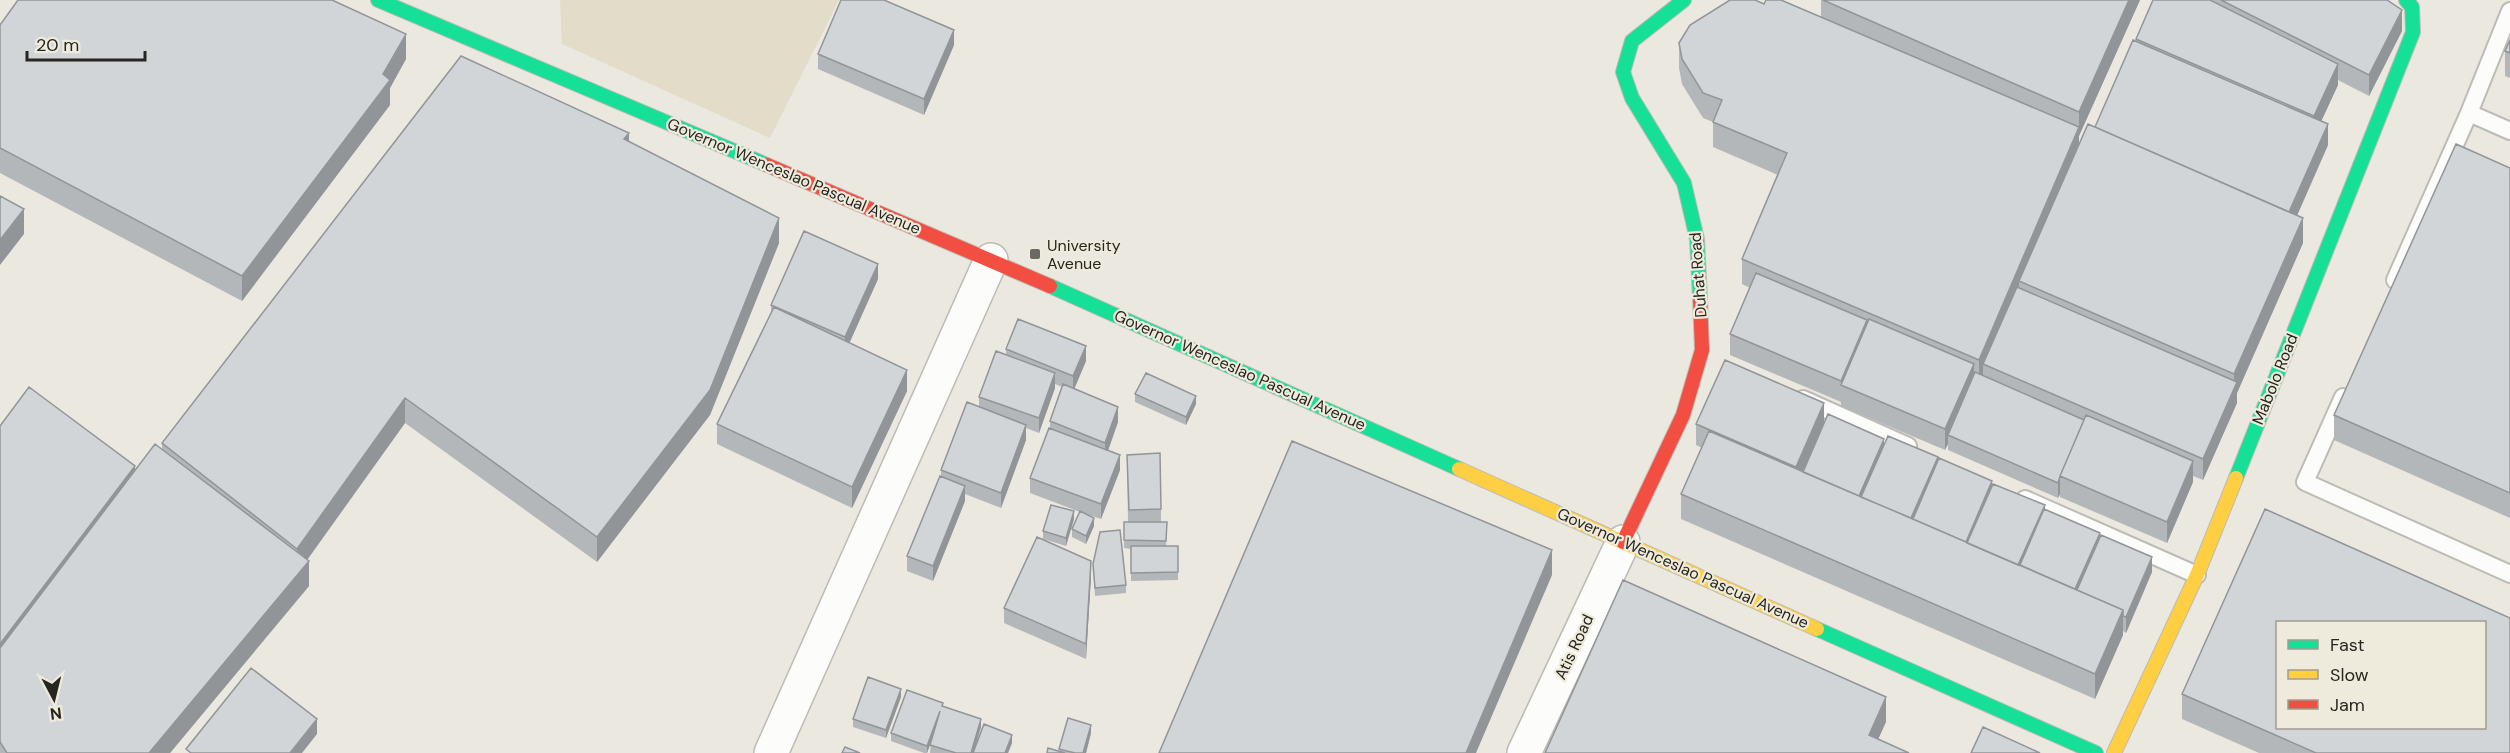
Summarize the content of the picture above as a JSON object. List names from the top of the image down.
{
  "streets": {
    "main road": ["Governor Wenceslao Pascual Avenue", "Duhat Road", "Mabolo Road"],
    "street": ["Atis Road"]
  },
  "crossings": [
    ["Governor Wenceslao Pascual Avenue", "Duhat Road"],
    ["Governor Wenceslao Pascual Avenue", "Atis Road"],
    ["Duhat Road", "Atis Road"]
  ],
  "places": {
    "transit": ["University Avenue"]
  },
  "legend": ["Fast", "Slow", "Jam"],
  "scale_bar": "20 m",
  "north": "bottom"
}
